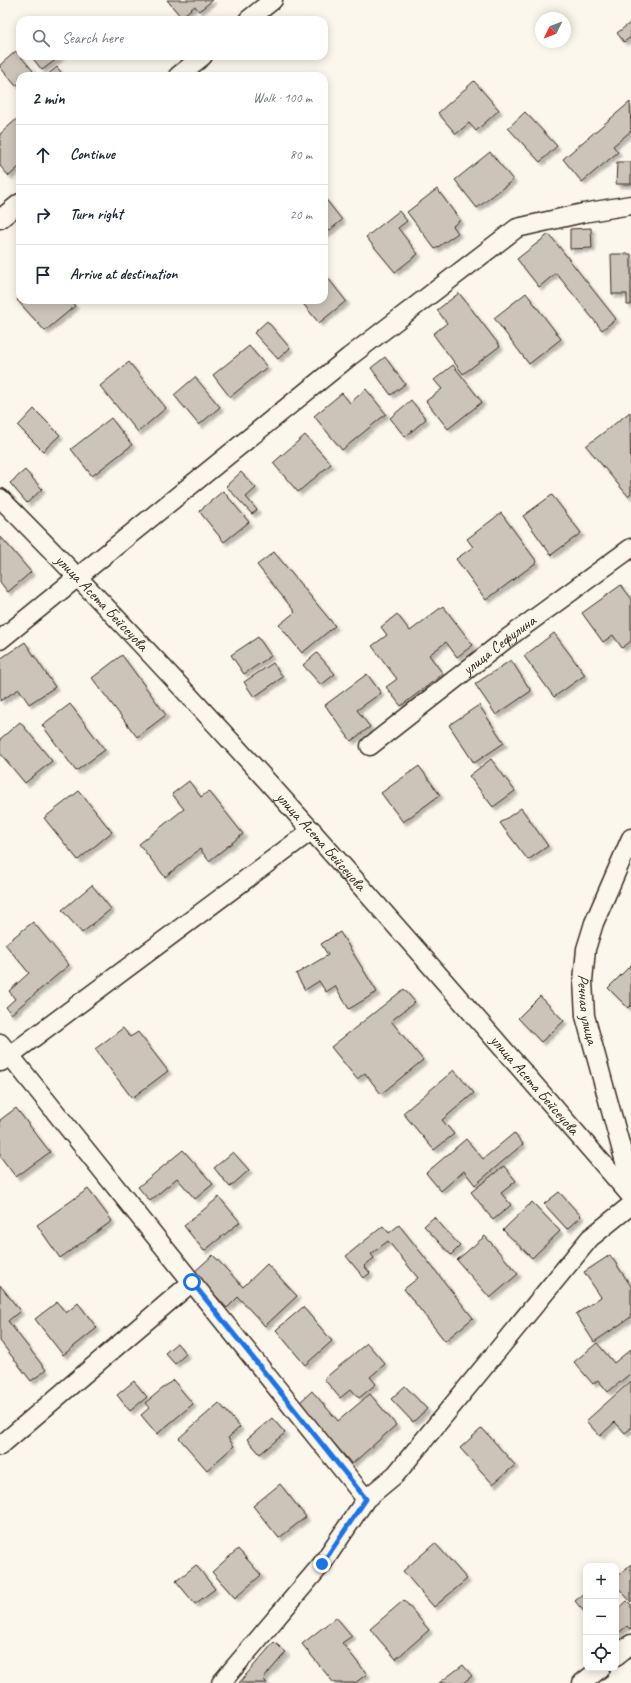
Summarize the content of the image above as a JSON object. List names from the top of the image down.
{
  "streets": {
    "street": ["улица Асета Бейсеуова", "улица Сефулина", "Речная улица"]
  },
  "north": "bottom left",
  "page": {
    "search": "Search here",
    "heading": ["2 min", "Walk · 100 m"],
    "list": [
      ["Continue", "80 m"],
      ["Turn right", "20 m"],
      "Arrive at destination"
    ],
    "map_buttons": ["+", "−"]
  }
}
